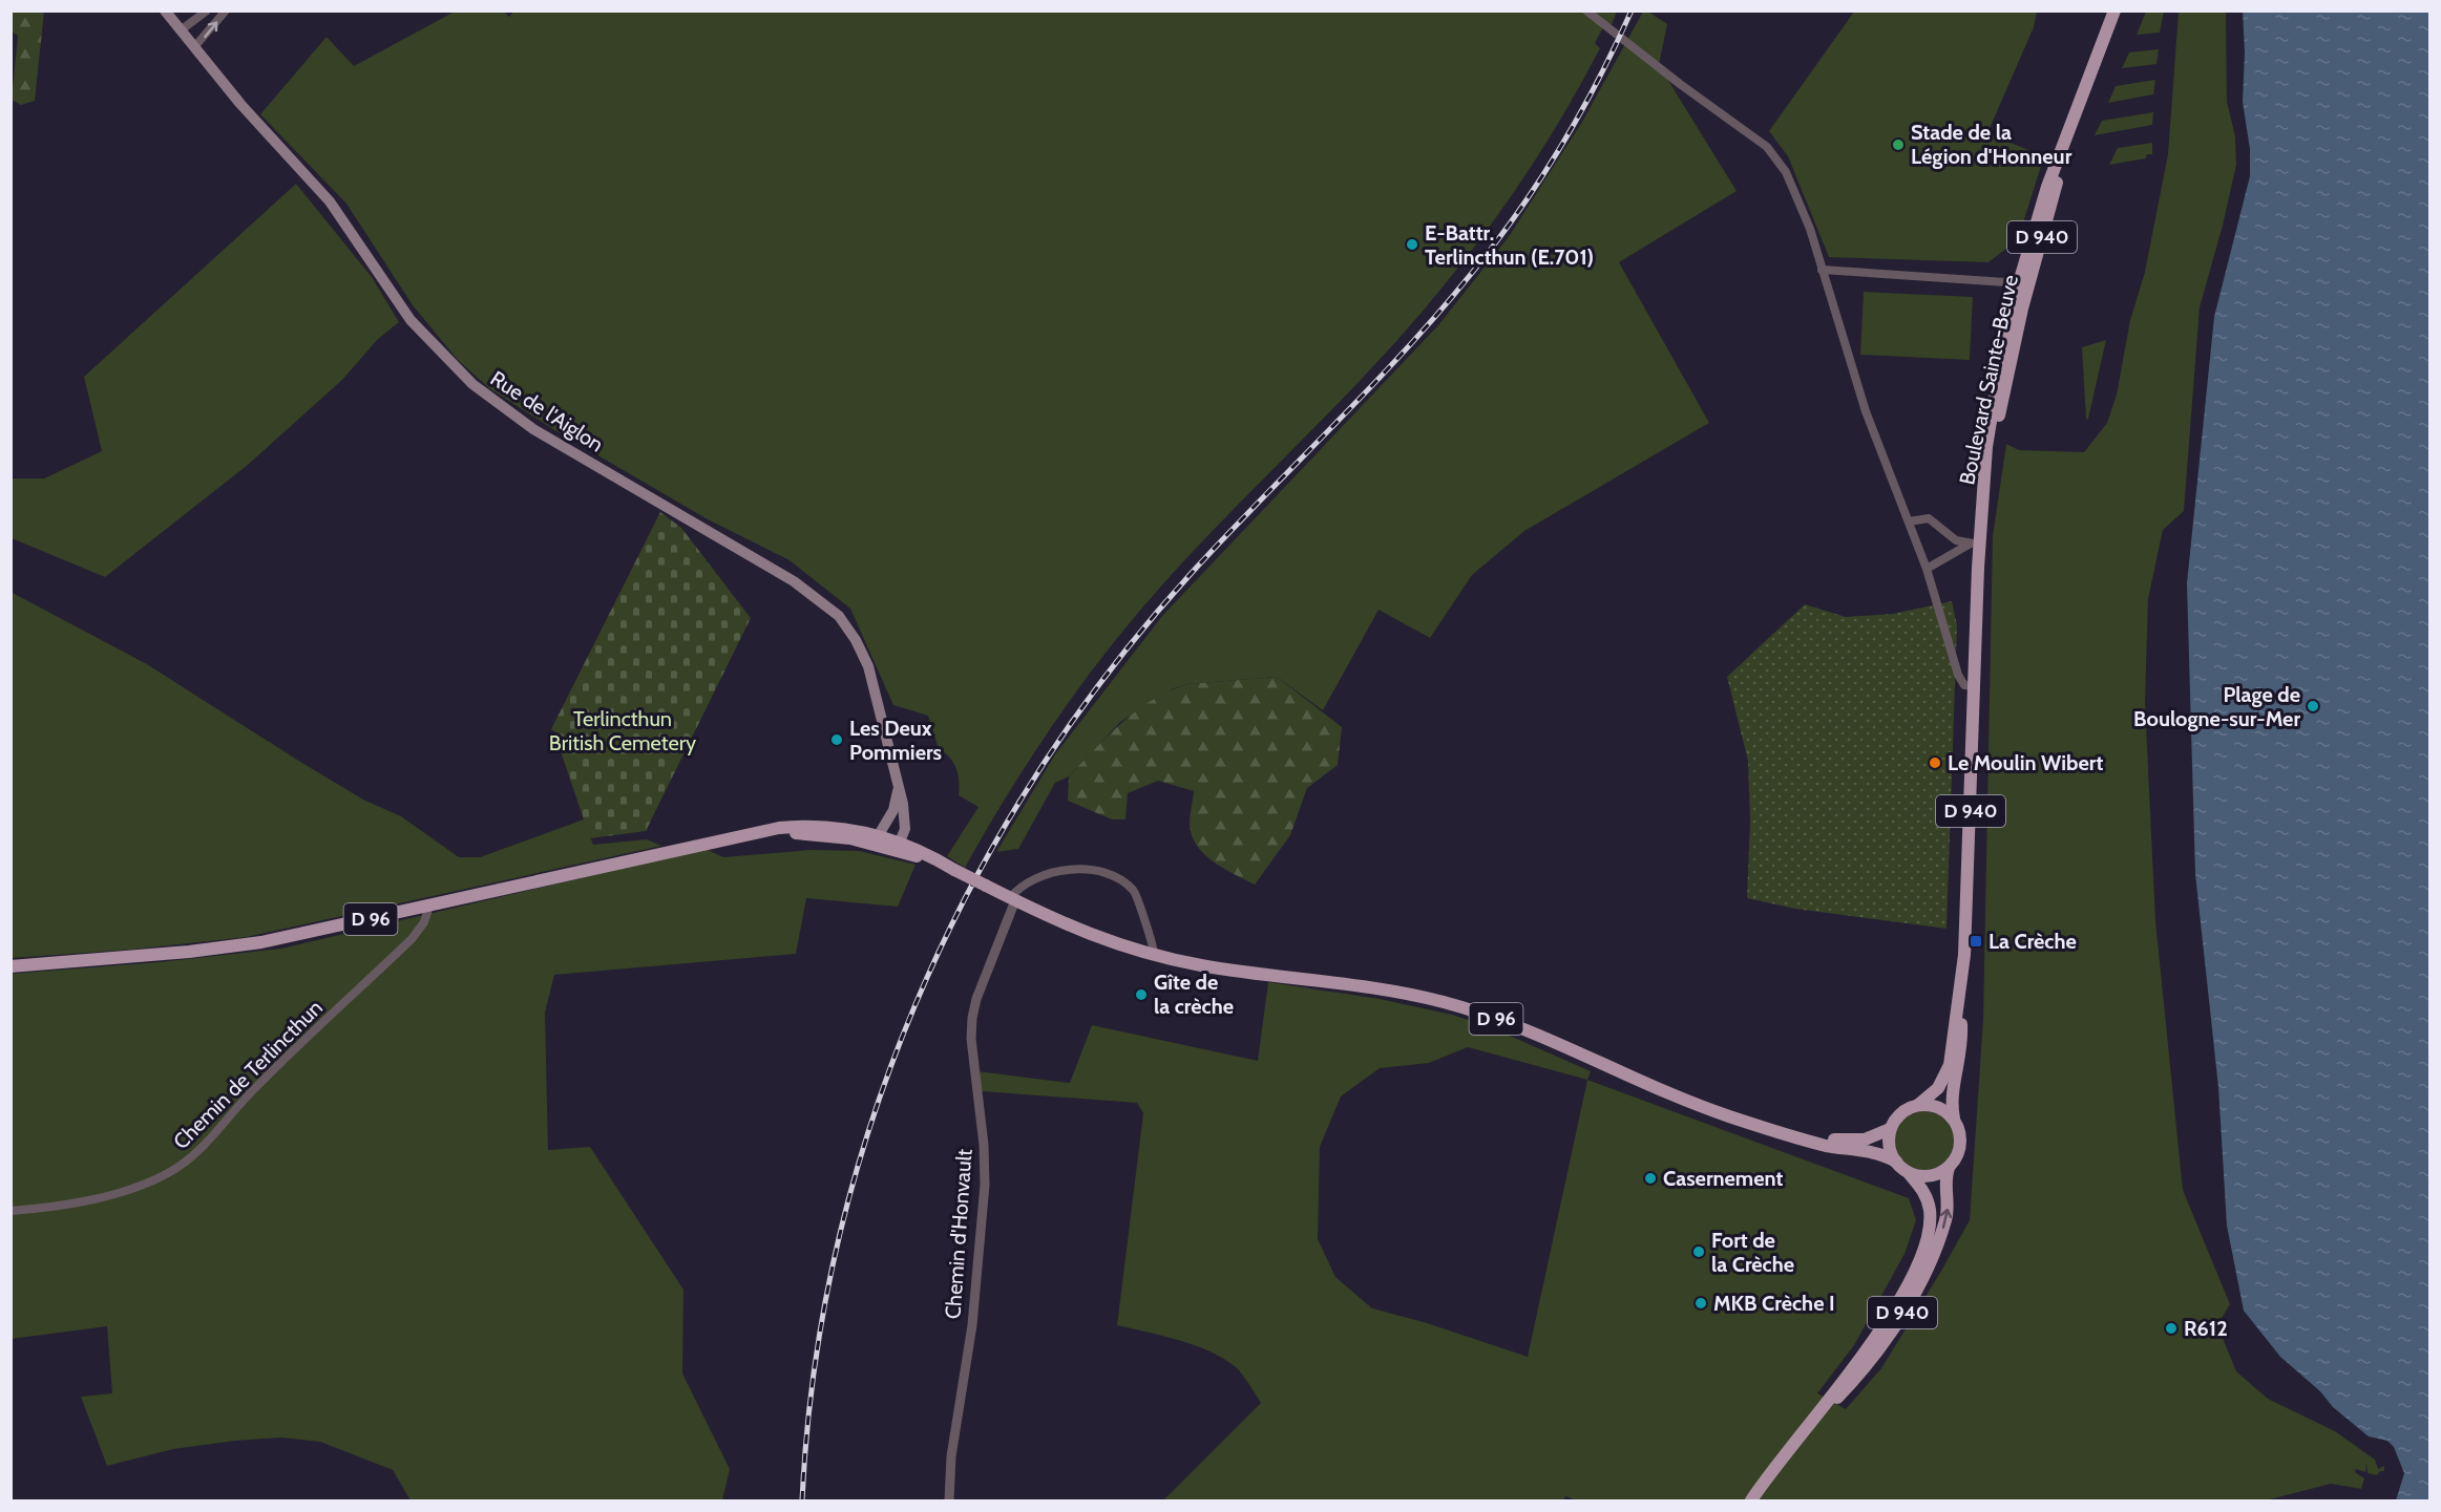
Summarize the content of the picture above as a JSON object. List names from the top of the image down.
{
  "streets": {
    "main road": [
      "D 940",
      "Boulevard Sainte-Beuve",
      "Rue de l'Aiglon",
      "D 96"
    ],
    "street": ["Chemin de Terlincthun", "Chemin d'Honvault"]
  },
  "crossings": [
    ["D 940", "Boulevard Sainte-Beuve"],
    ["D 940", "D 96"],
    ["Rue de l'Aiglon", "D 96"],
    ["D 96", "Chemin de Terlincthun"],
    ["D 96", "Chemin d'Honvault"]
  ],
  "parks": ["Terlincthun British Cemetery"],
  "places": {
    "other": [
      "Stade de la Légion d'Honneur",
      "E-Battr. Terlincthun (E.701)",
      "Plage de Boulogne-sur-Mer",
      "Les Deux Pommiers",
      "Le Moulin Wibert",
      "Gîte de la crèche",
      "Casernement",
      "Fort de la Crèche",
      "MKB Crèche I",
      "R612"
    ],
    "transit": ["La Crèche"]
  }
}
